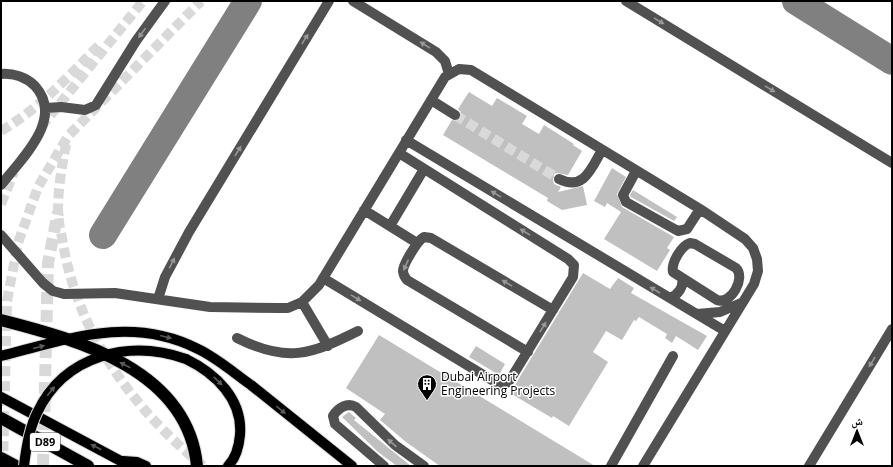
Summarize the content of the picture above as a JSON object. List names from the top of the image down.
{
  "streets": {
    "highway": ["D89"]
  },
  "places": {
    "building": ["Dubai Airport Engineering Projects"]
  },
  "north": "top"
}
